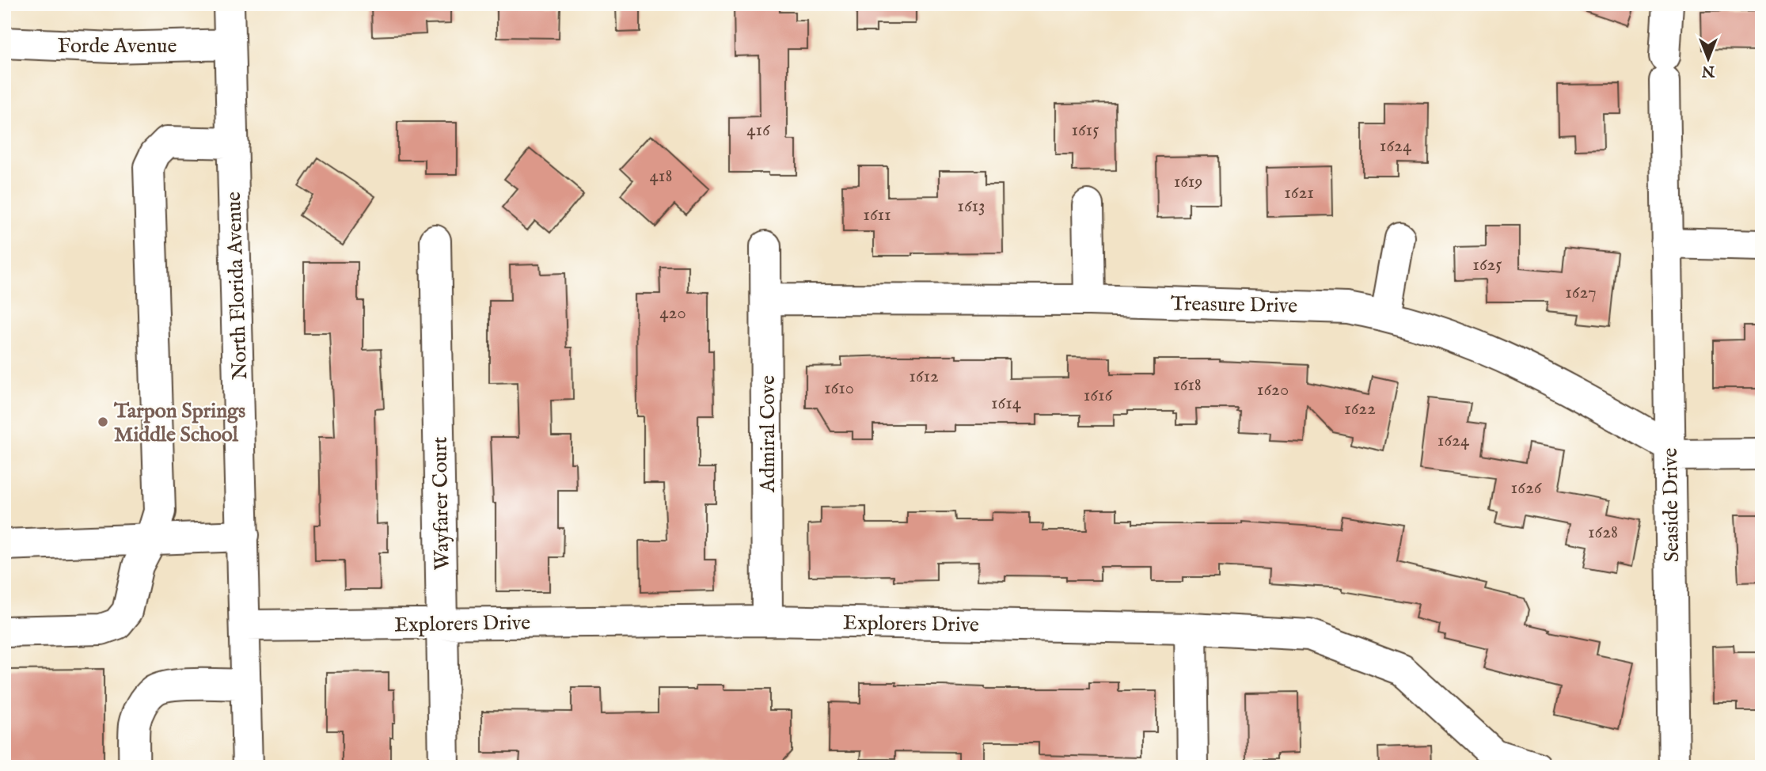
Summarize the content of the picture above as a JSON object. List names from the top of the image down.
{
  "streets": {
    "street": [
      "Forde Avenue",
      "North Florida Avenue",
      "Treasure Drive",
      "Admiral Cove",
      "Wayfarer Court",
      "Seaside Drive",
      "Explorers Drive"
    ]
  },
  "crossings": [
    ["Forde Avenue", "North Florida Avenue"],
    ["North Florida Avenue", "Explorers Drive"],
    ["Treasure Drive", "Admiral Cove"],
    ["Treasure Drive", "Seaside Drive"],
    ["Admiral Cove", "Explorers Drive"],
    ["Wayfarer Court", "Explorers Drive"]
  ],
  "places": ["Tarpon Springs Middle School"],
  "house_numbers": [
    "416",
    "1615",
    "1624",
    "418",
    "1619",
    "1621",
    "1613",
    "1611",
    "1625",
    "1627",
    "420",
    "1612",
    "1618",
    "1610",
    "1620",
    "1616",
    "1614",
    "1622",
    "1624",
    "1626",
    "1628"
  ],
  "north": "bottom"
}
